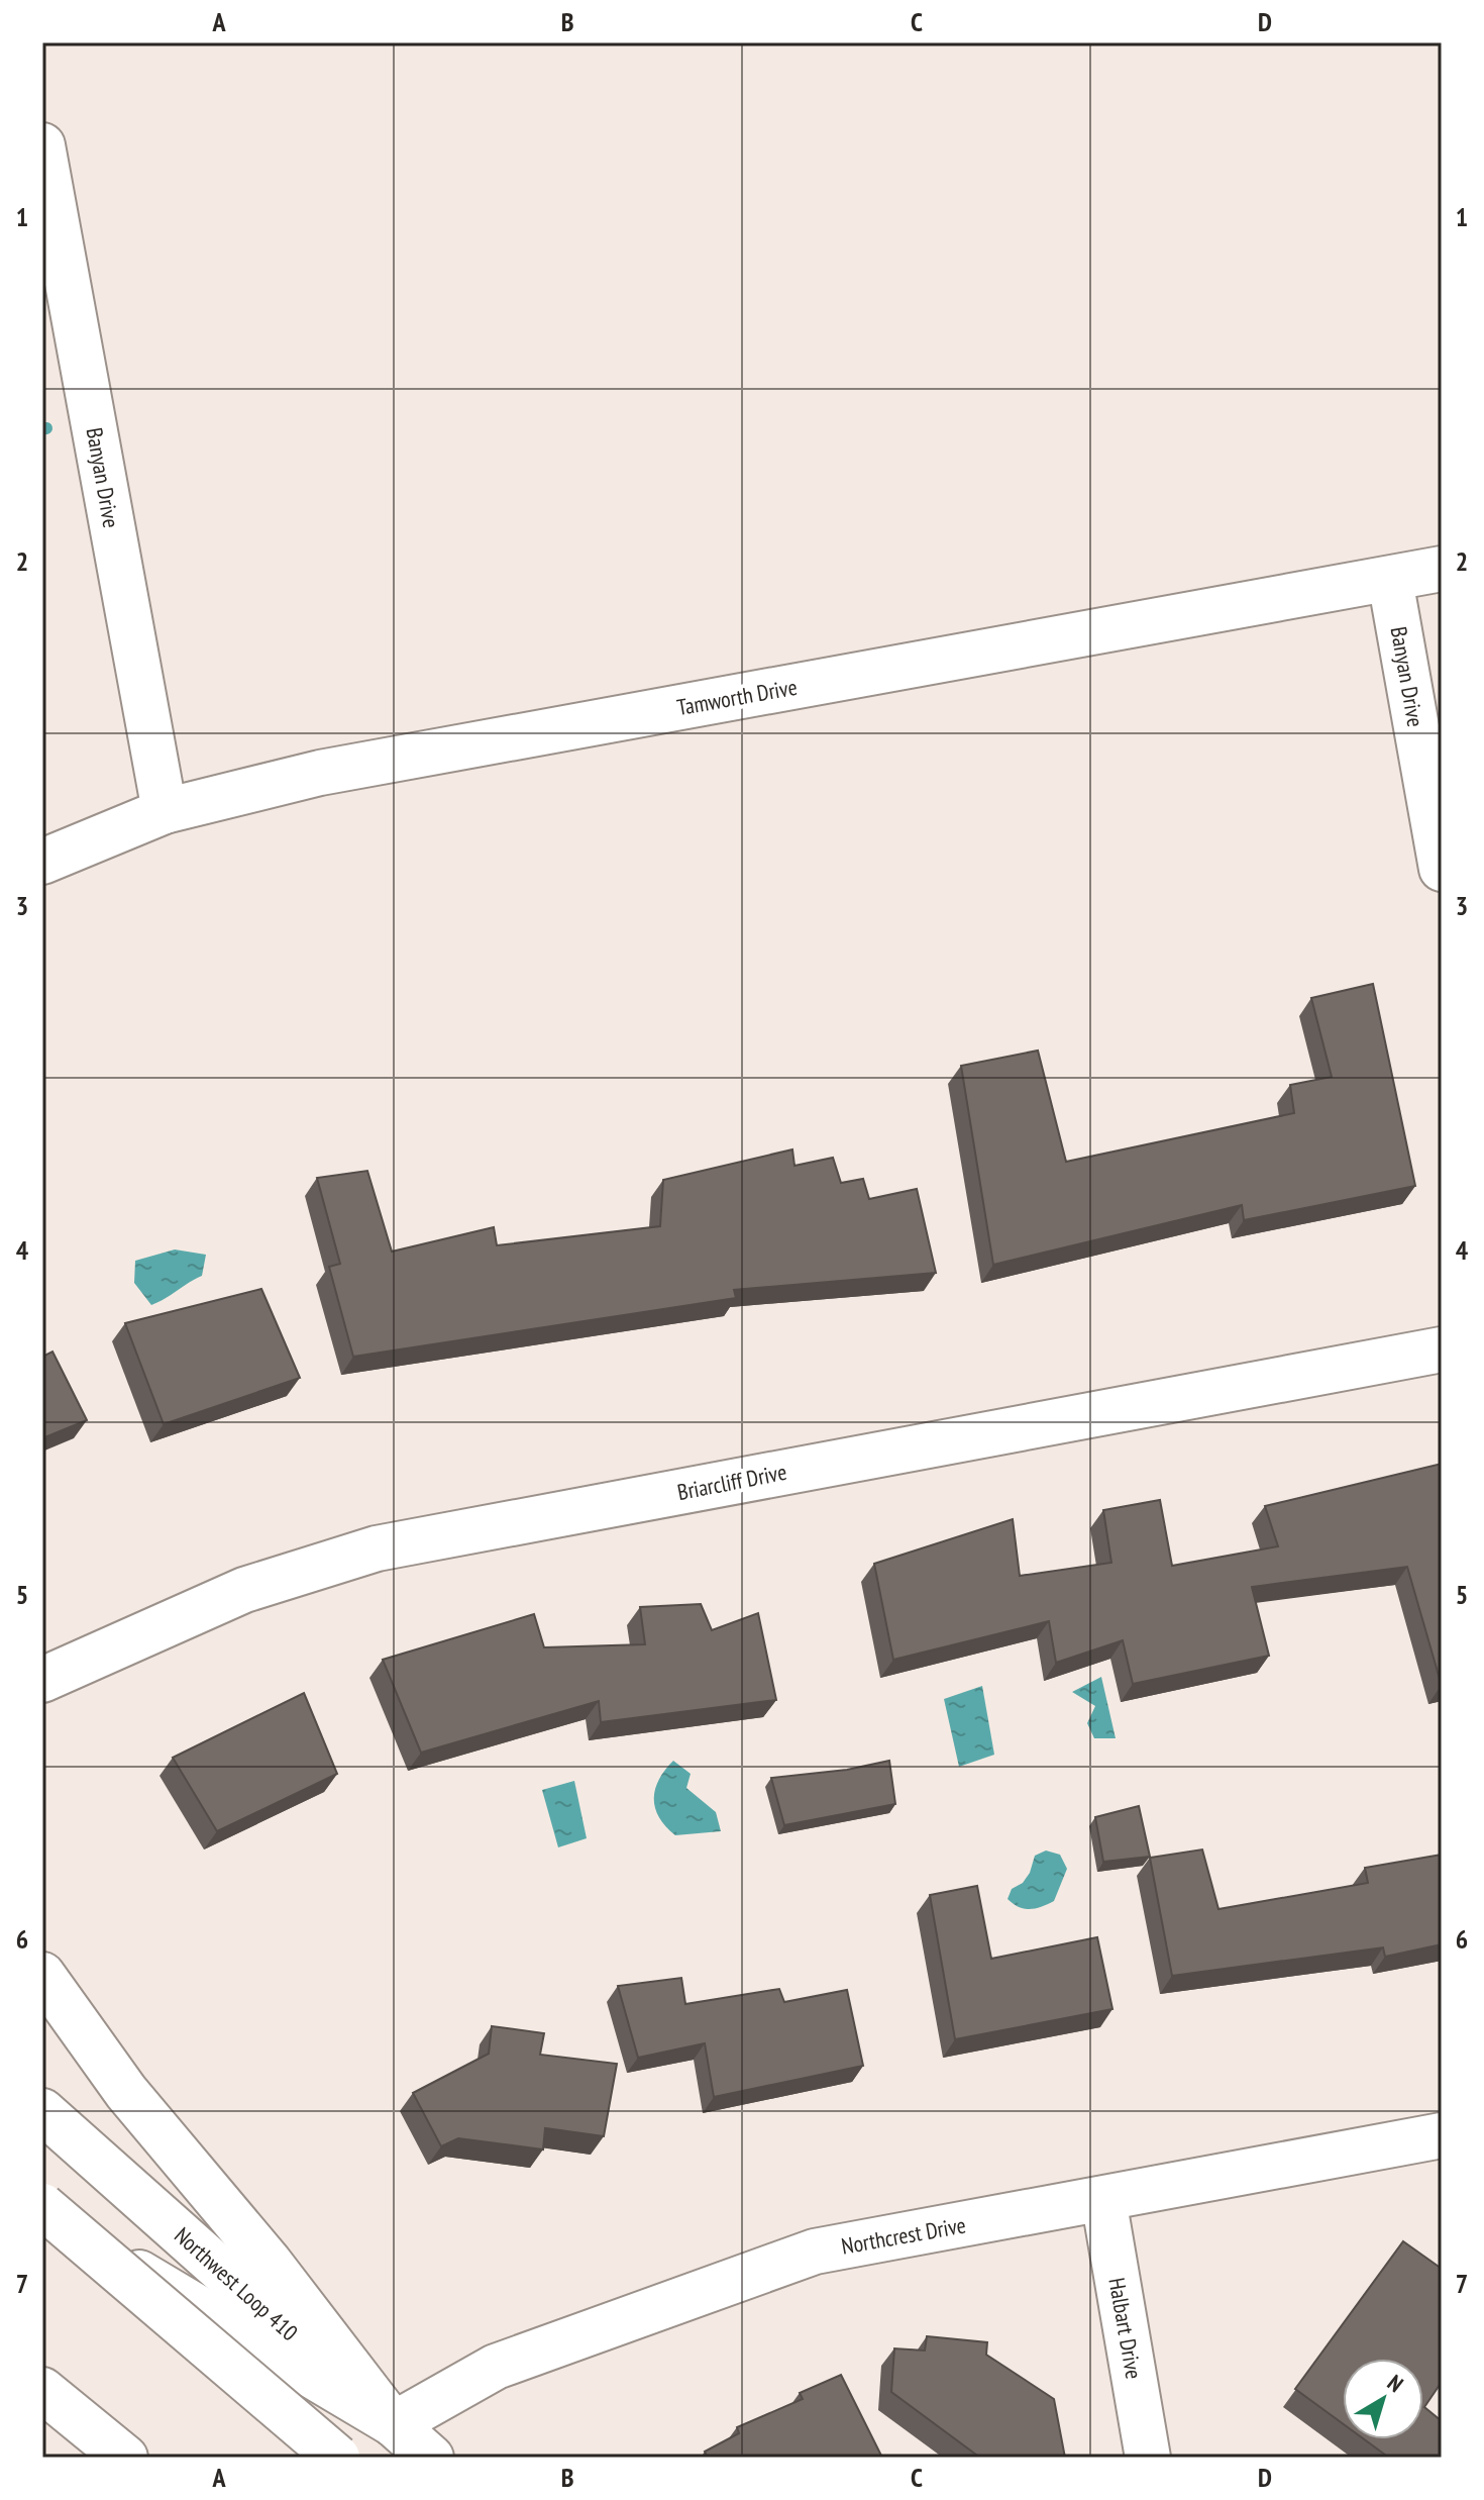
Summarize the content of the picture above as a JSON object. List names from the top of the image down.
{
  "streets": {
    "main road": [
      "Banyan Drive",
      "Tamworth Drive",
      "Briarcliff Drive",
      "Northcrest Drive",
      "Northwest Loop 410",
      "Halbart Drive"
    ]
  },
  "crossings": [
    ["Banyan Drive", "Tamworth Drive"],
    ["Northcrest Drive", "Northwest Loop 410"],
    ["Northcrest Drive", "Halbart Drive"]
  ],
  "north": "top right",
  "grid": {
    "columns": [
      "A",
      "B",
      "C",
      "D"
    ],
    "rows": [
      "1",
      "2",
      "3",
      "4",
      "5",
      "6",
      "7"
    ]
  }
}
